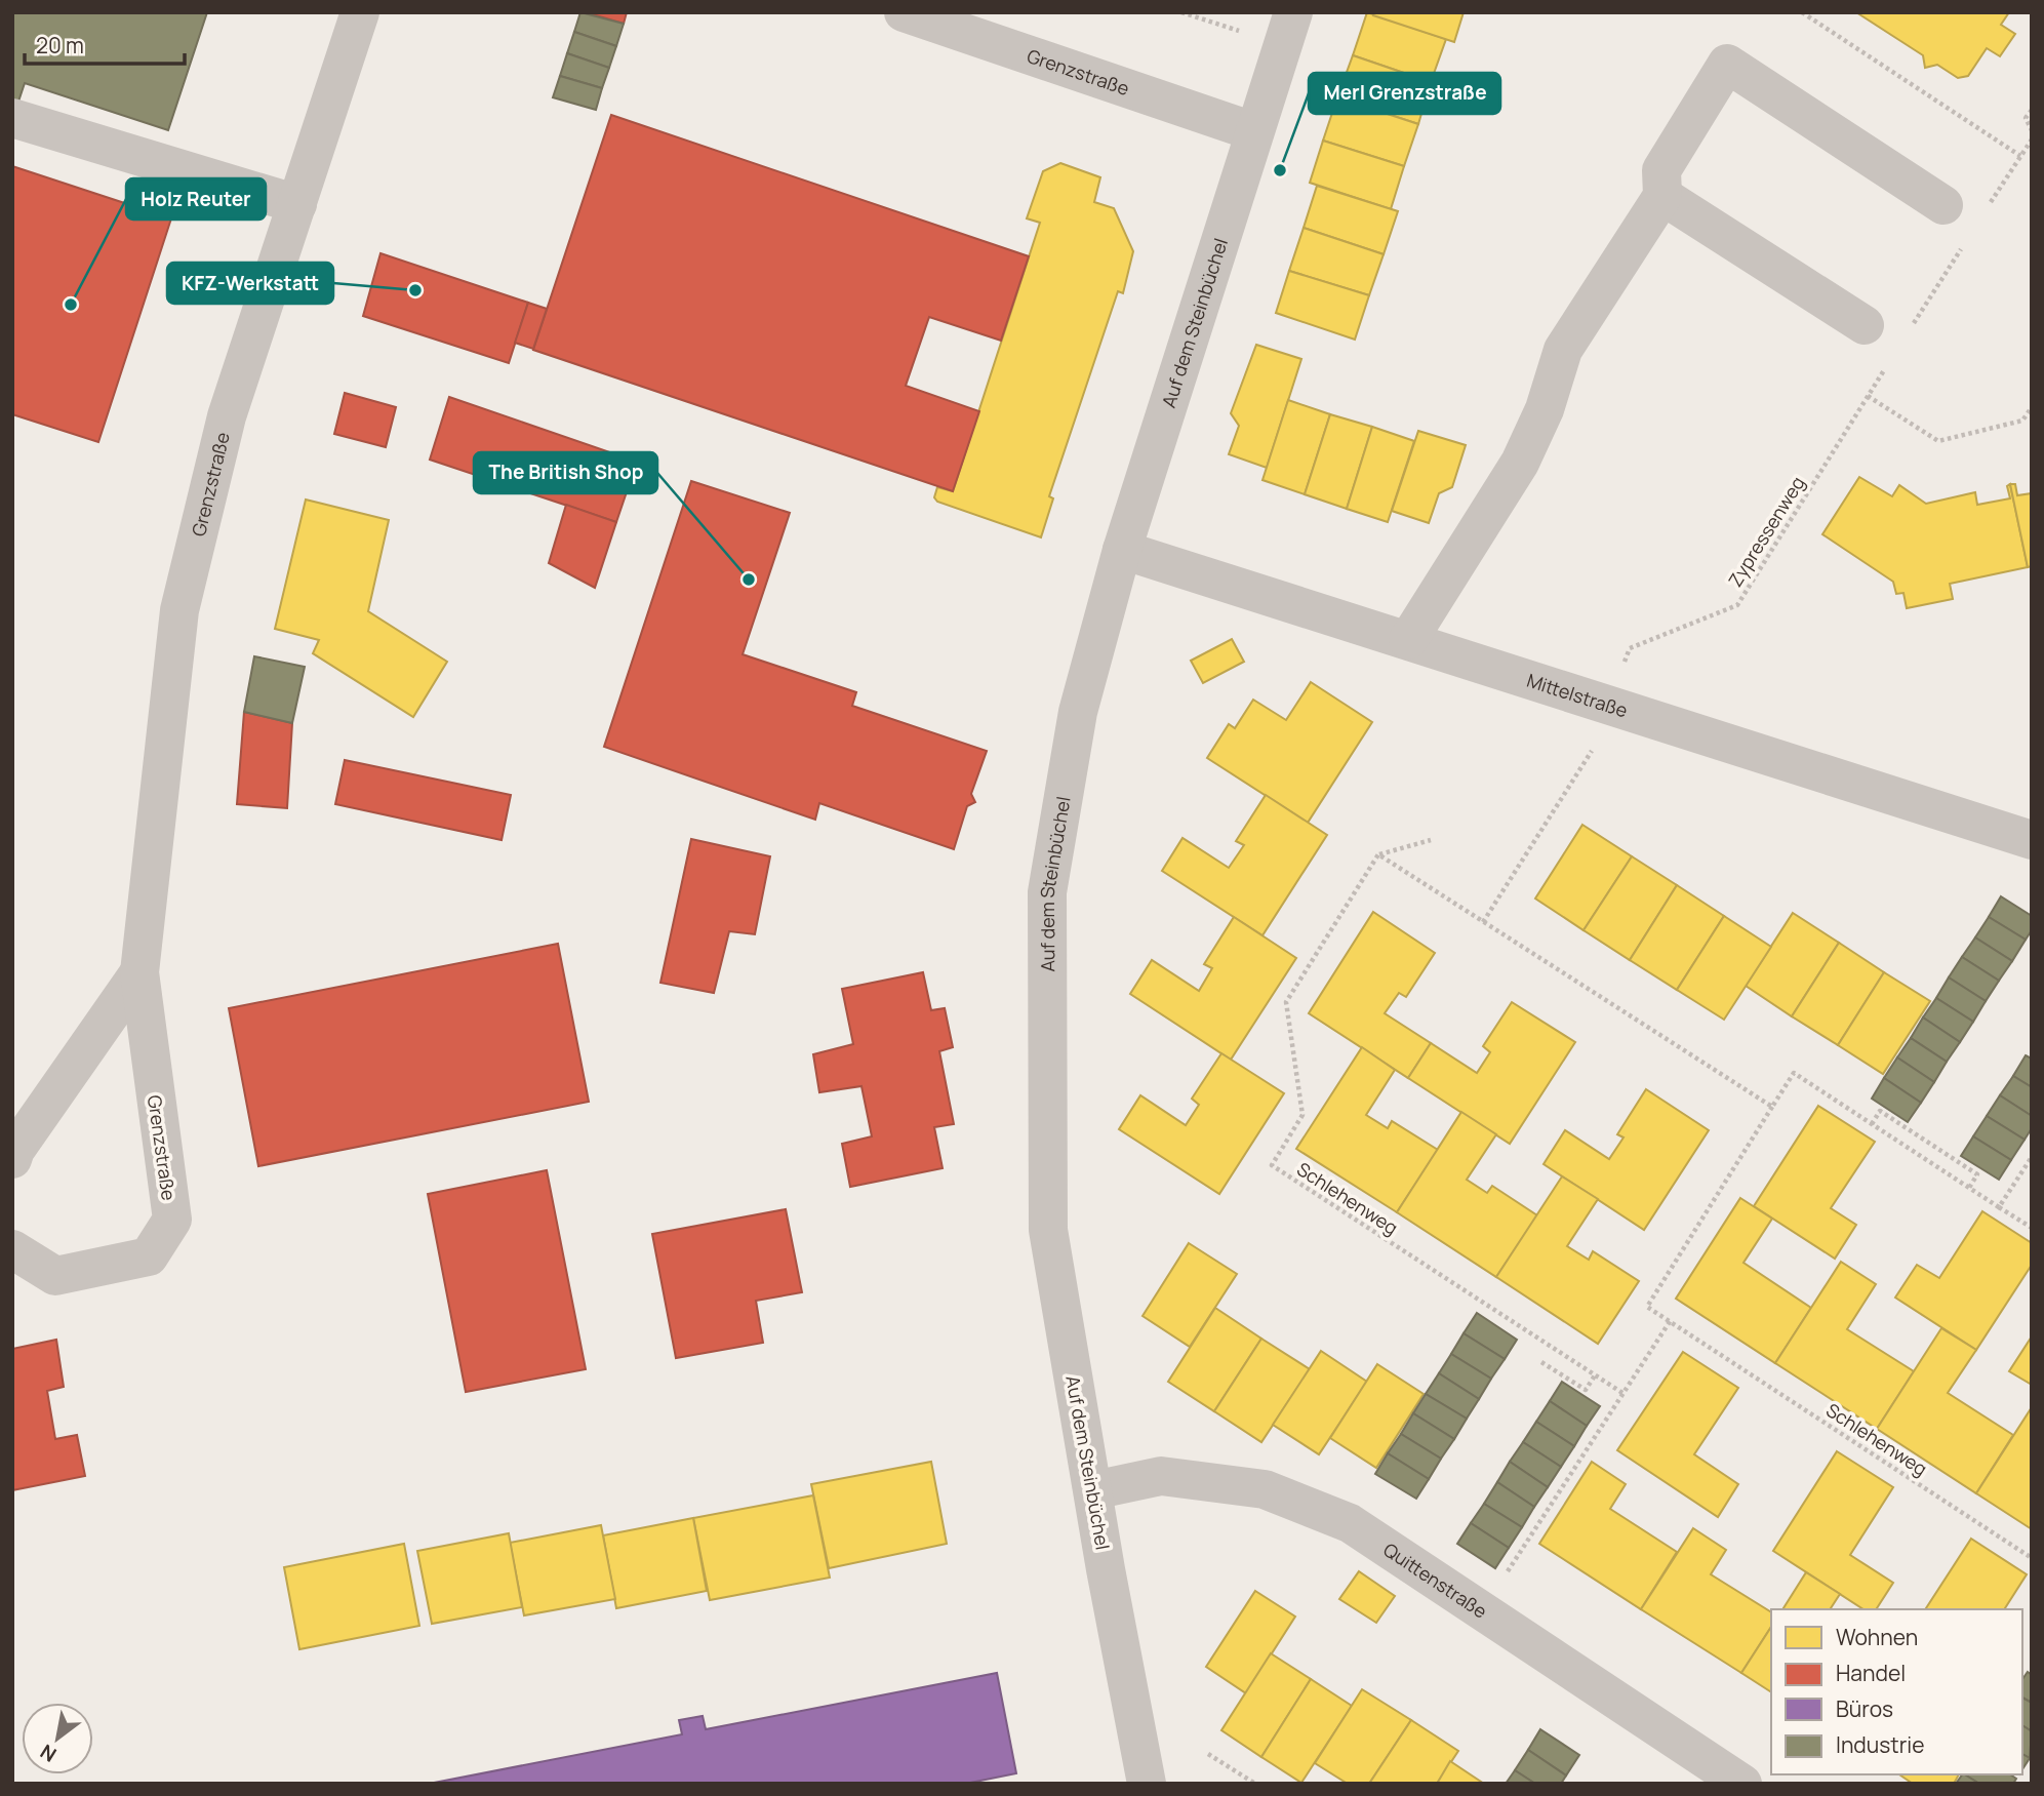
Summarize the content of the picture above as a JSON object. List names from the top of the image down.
{
  "streets": {
    "street": [
      "Grenzstraße",
      "Auf dem Steinbüchel",
      "Mittelstraße",
      "Quittenstraße"
    ],
    "path": ["Zypressenweg", "Schlehenweg"]
  },
  "crossings": [
    ["Grenzstraße", "Auf dem Steinbüchel"],
    ["Auf dem Steinbüchel", "Mittelstraße"],
    ["Auf dem Steinbüchel", "Quittenstraße"],
    ["Zypressenweg", "Mittelstraße"]
  ],
  "places": [
    "Merl Grenzstraße",
    "KFZ-Werkstatt",
    "Holz Reuter",
    "The British Shop"
  ],
  "legend": [
    "Wohnen",
    "Handel",
    "Büros",
    "Industrie"
  ],
  "scale_bar": "20 m",
  "north": "bottom left"
}
